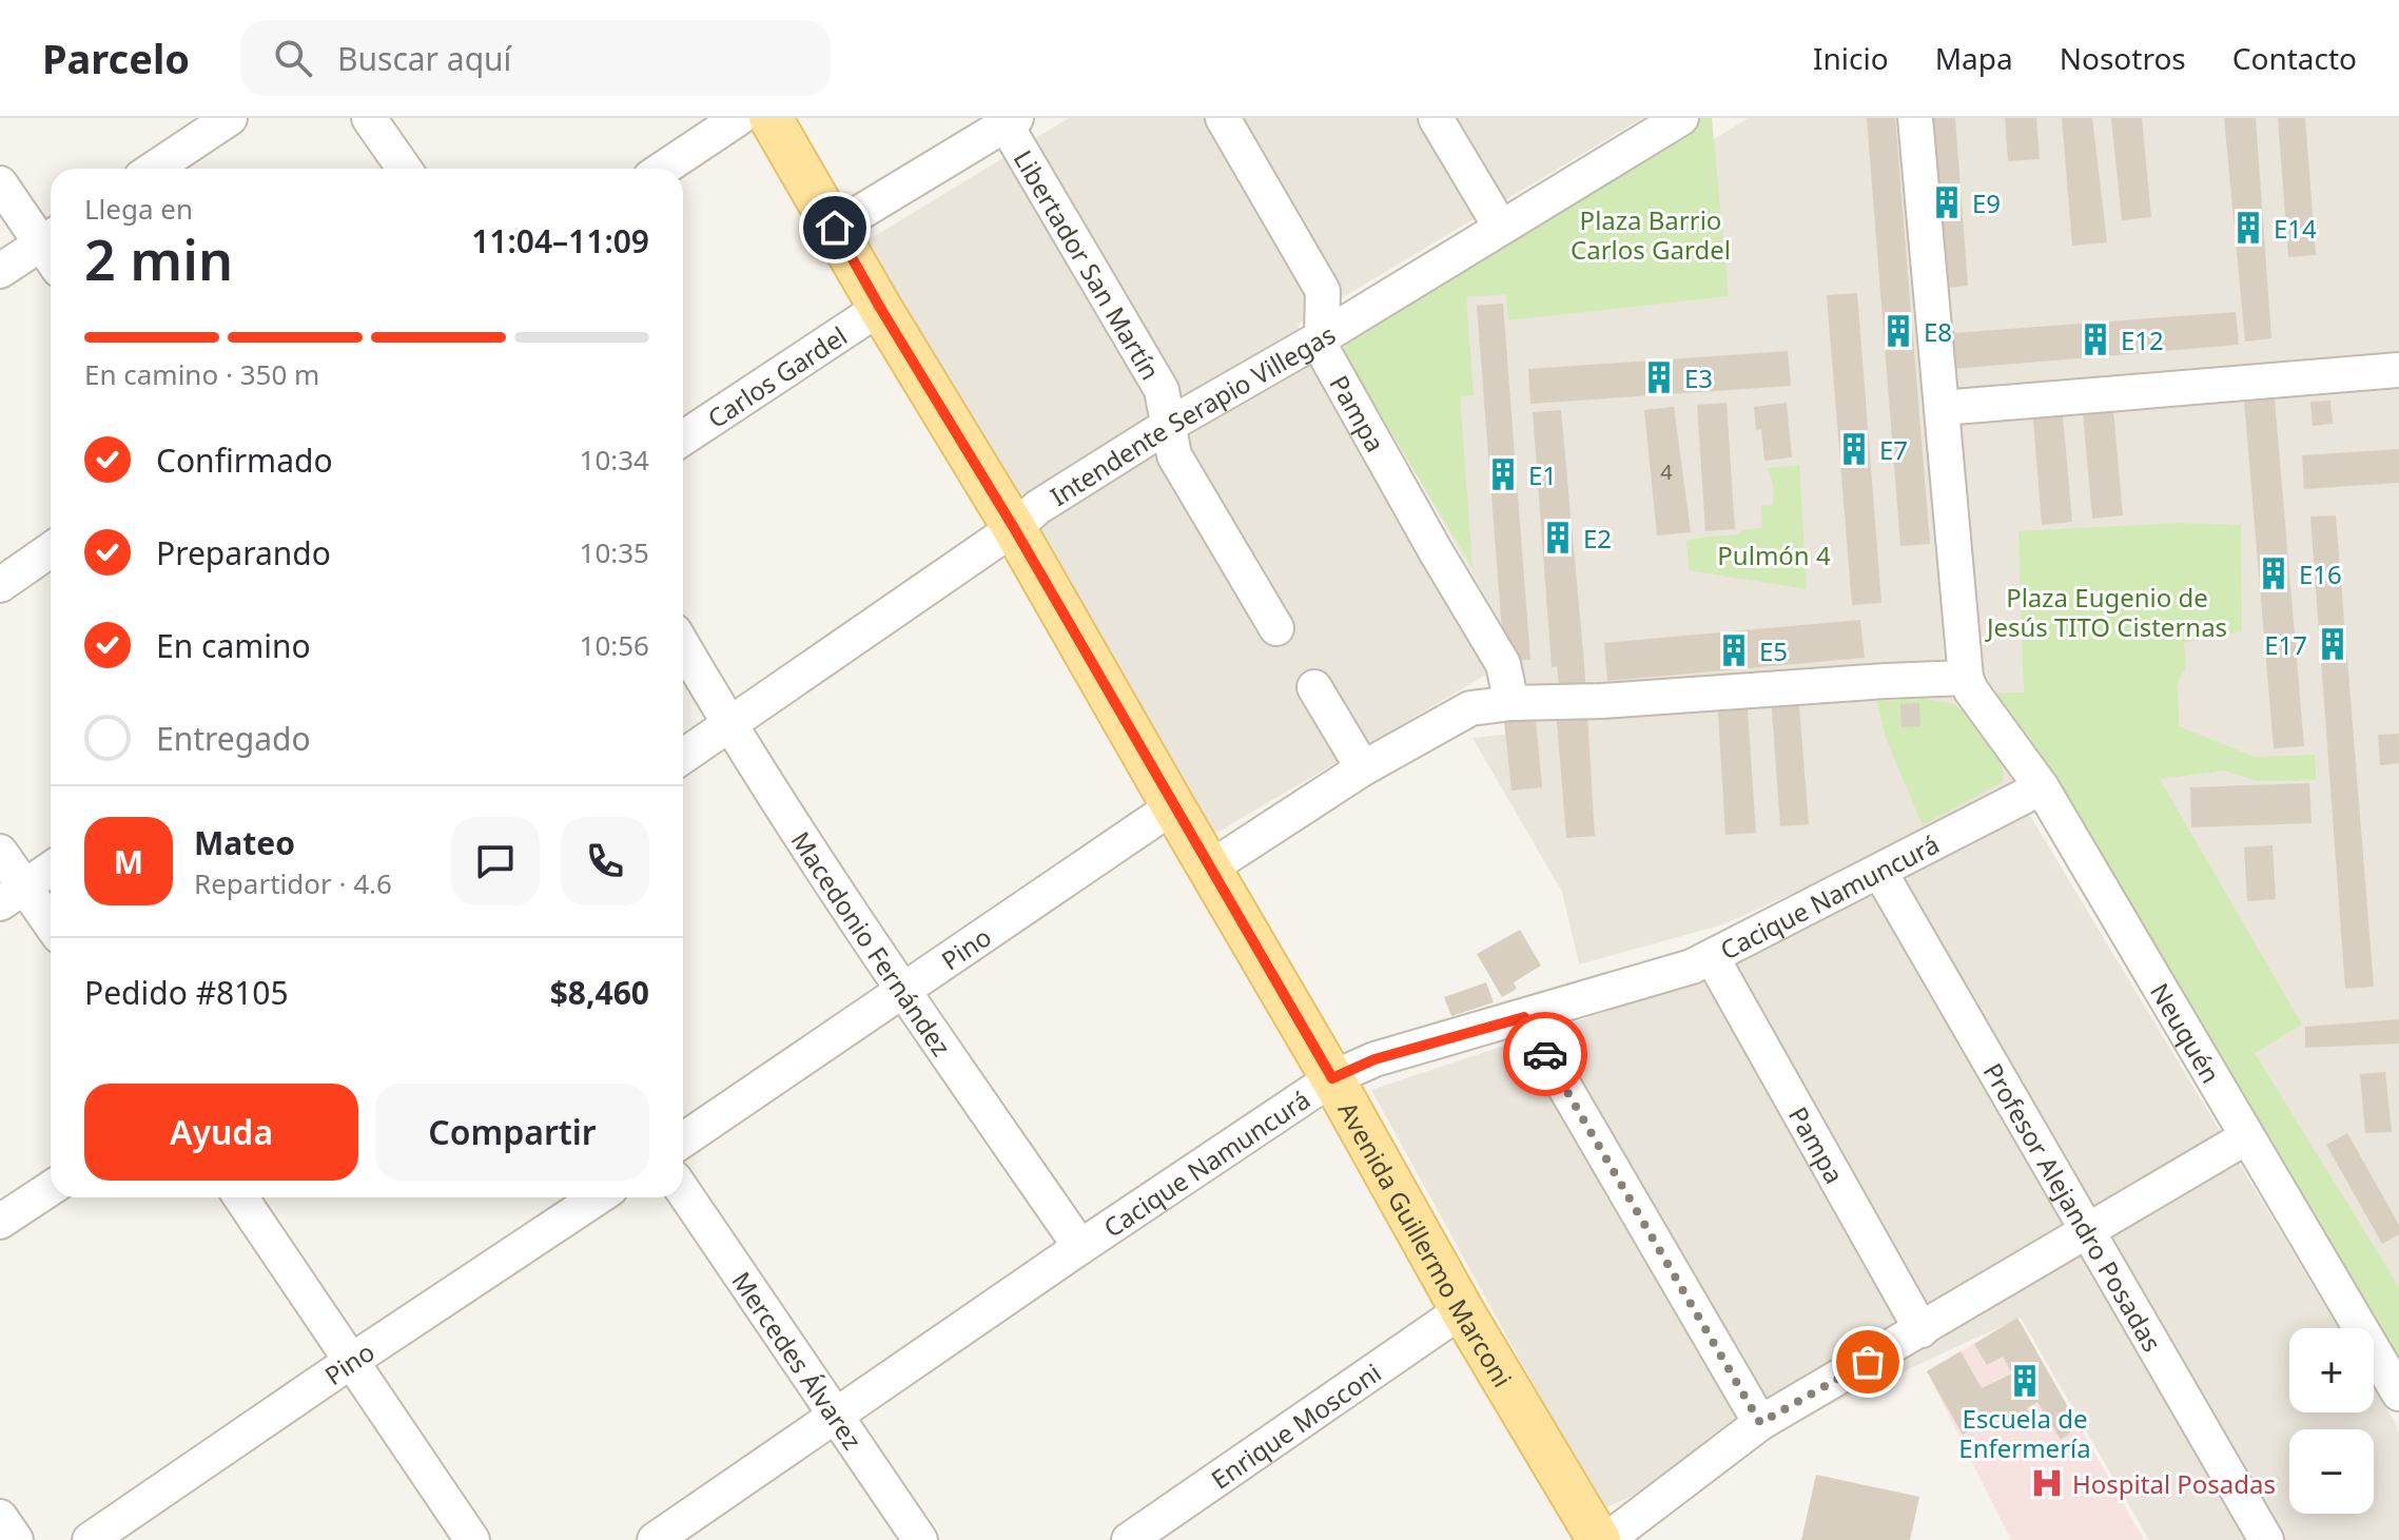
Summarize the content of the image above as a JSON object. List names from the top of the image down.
{
  "streets": {
    "main road": ["Avenida Guillermo Marconi"],
    "street": [
      "Libertador San Martín",
      "Carlos Gardel",
      "Pampa",
      "Intendente Serapio Villegas",
      "Cacique Namuncurá",
      "Macedonio Fernández",
      "Pino",
      "Neuquén",
      "Profesor Alejandro Posadas",
      "Mercedes Álvarez",
      "Enrique Mosconi"
    ]
  },
  "crossings": [
    ["Libertador San Martín", "Intendente Serapio Villegas"],
    ["Carlos Gardel", "Avenida Guillermo Marconi"],
    ["Pampa", "Intendente Serapio Villegas"],
    ["Pampa", "Cacique Namuncurá"],
    ["Intendente Serapio Villegas", "Macedonio Fernández"],
    ["Intendente Serapio Villegas", "Avenida Guillermo Marconi"],
    ["Cacique Namuncurá", "Macedonio Fernández"],
    ["Cacique Namuncurá", "Neuquén"],
    ["Cacique Namuncurá", "Profesor Alejandro Posadas"],
    ["Cacique Namuncurá", "Avenida Guillermo Marconi"],
    ["Cacique Namuncurá", "Mercedes Álvarez"],
    ["Macedonio Fernández", "Pino"],
    ["Pino", "Avenida Guillermo Marconi"],
    ["Avenida Guillermo Marconi", "Enrique Mosconi"]
  ],
  "parks": ["Plaza Barrio Carlos Gardel", "Pulmón 4", "Plaza Eugenio de Jesús TITO Cisternas"],
  "places": {
    "building": [
      "E9",
      "E14",
      "E8",
      "E12",
      "E3",
      "E7",
      "E1",
      "E2",
      "E16",
      "E17",
      "E5",
      "Escuela de Enfermería"
    ],
    "hospital": ["Hospital Posadas"]
  },
  "house_numbers": ["4"],
  "page": {
    "header": "Parcelo",
    "search": "Buscar aquí",
    "nav": [
      "Inicio",
      "Mapa",
      "Nosotros",
      "Contacto"
    ],
    "heading": ["2 min", "Llega en", "11:04–11:09"],
    "panel": [
      "Mateo",
      "Repartidor · 4.6",
      "Pedido #8105",
      "$8,460"
    ],
    "bar": "En camino · 350 m",
    "list": [
      ["Confirmado", "10:34"],
      ["Preparando", "10:35"],
      ["En camino", "10:56"],
      "Entregado"
    ],
    "round": "M",
    "buttons": ["Ayuda", "Compartir"],
    "map_buttons": ["+", "−"]
  }
}
